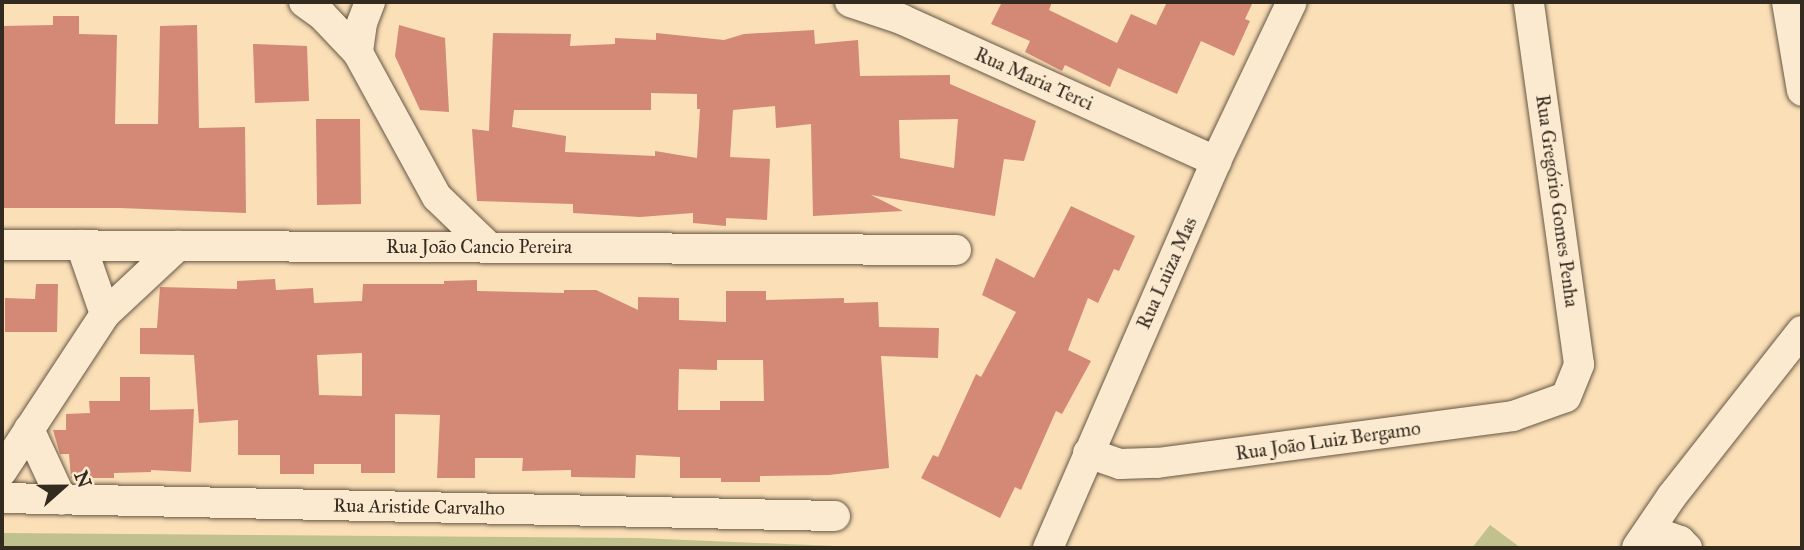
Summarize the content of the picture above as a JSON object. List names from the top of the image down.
{
  "streets": {
    "street": [
      "Rua Maria Terci",
      "Rua Gregório Gomes Penha",
      "Rua João Cancio Pereira",
      "Rua Luiza Mas",
      "Rua João Luiz Bergamo",
      "Rua Aristide Carvalho"
    ]
  },
  "crossings": [
    ["Rua Maria Terci", "Rua Luiza Mas"],
    ["Rua Gregório Gomes Penha", "Rua João Luiz Bergamo"],
    ["Rua Luiza Mas", "Rua João Luiz Bergamo"]
  ],
  "north": "right"
}
